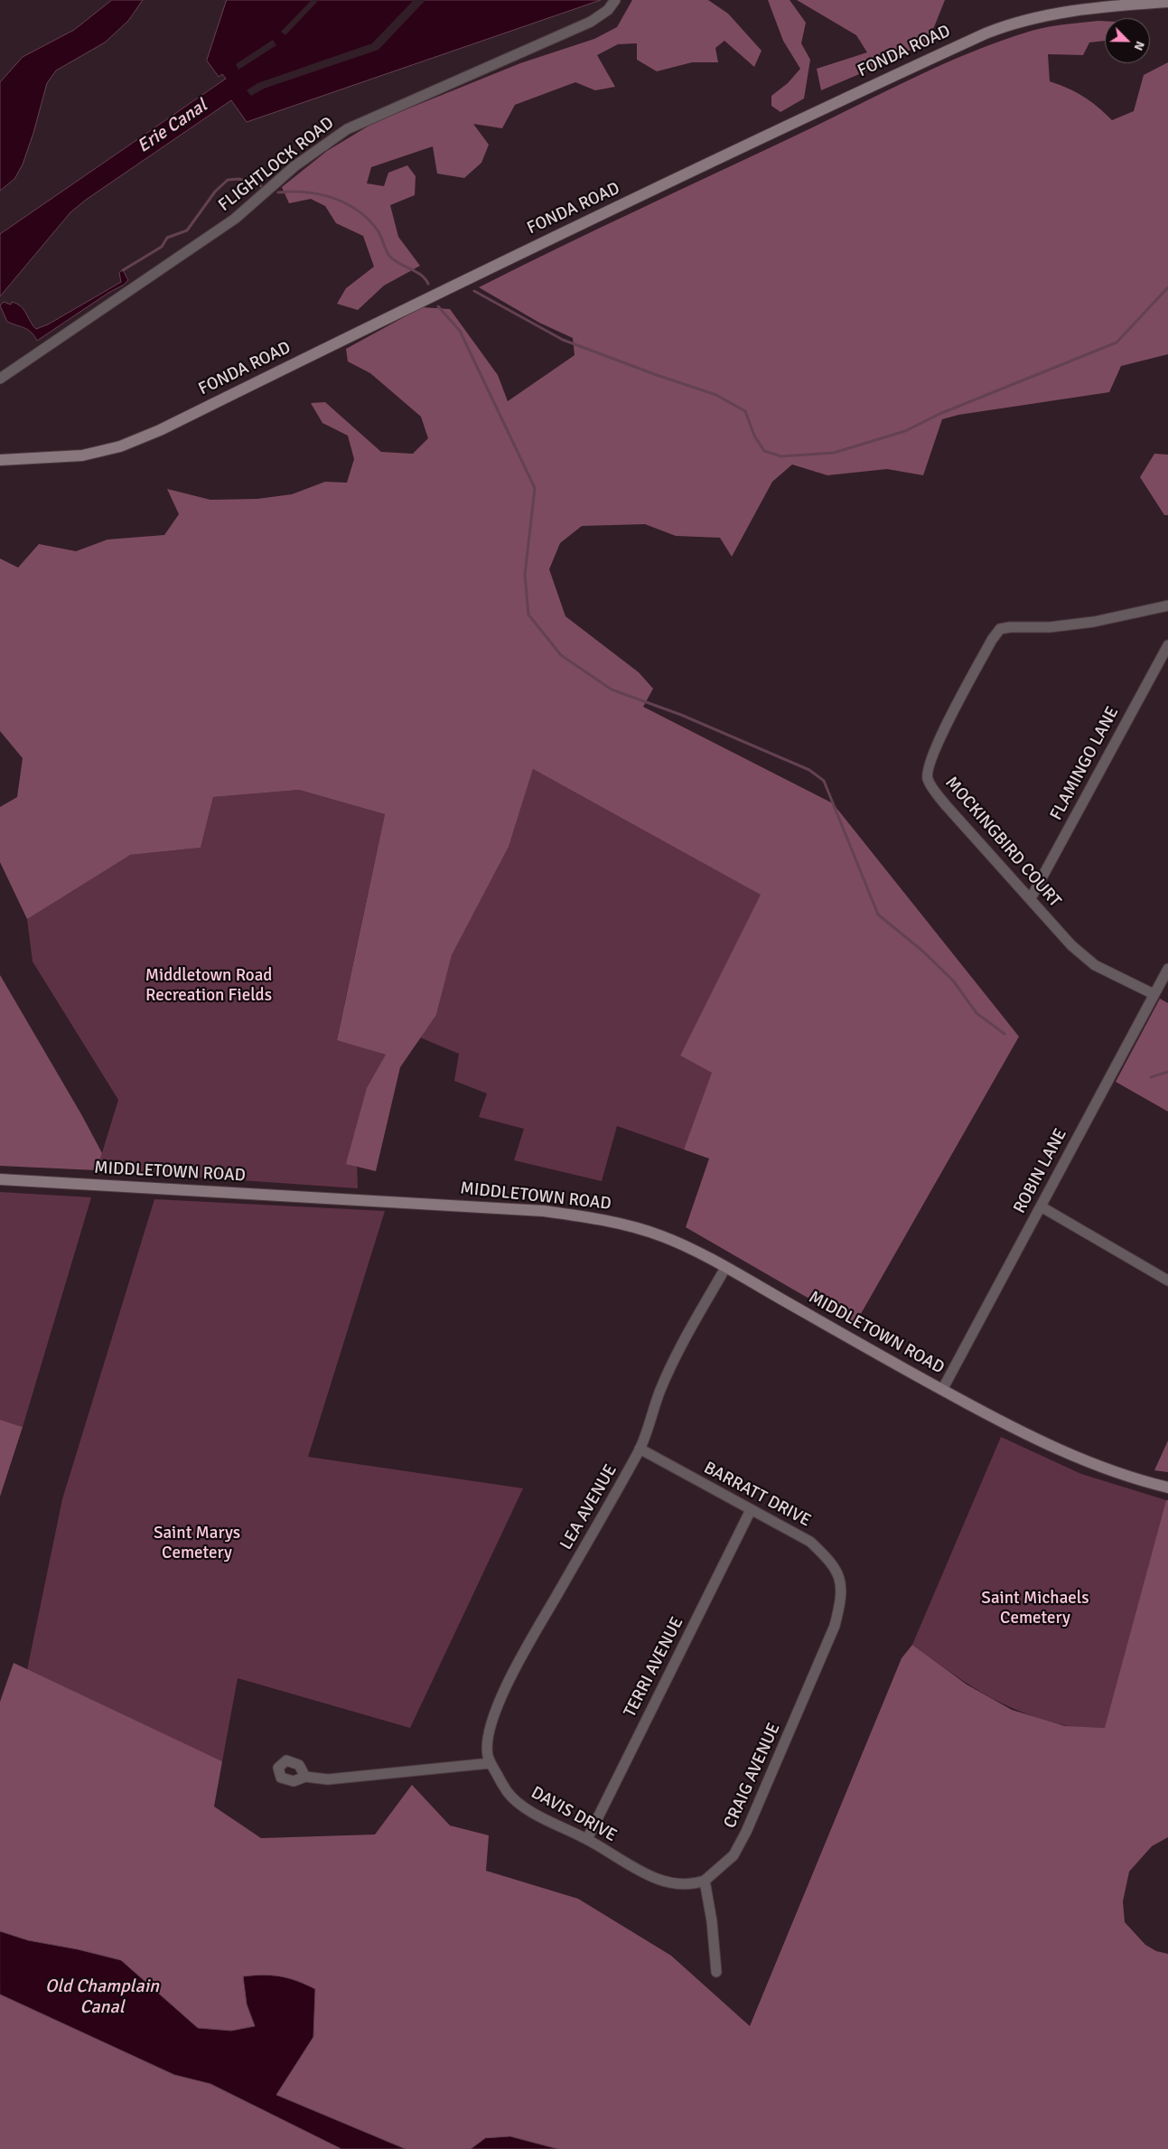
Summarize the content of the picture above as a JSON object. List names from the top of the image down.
{
  "streets": {
    "street": [
      "FONDA ROAD",
      "FLIGHTLOCK ROAD",
      "FLAMINGO LANE",
      "MOCKINGBIRD COURT",
      "ROBIN LANE",
      "MIDDLETOWN ROAD",
      "BARRATT DRIVE",
      "LEA AVENUE",
      "TERRI AVENUE",
      "CRAIG AVENUE",
      "DAVIS DRIVE"
    ]
  },
  "crossings": [
    ["FLAMINGO LANE", "MOCKINGBIRD COURT"],
    ["MOCKINGBIRD COURT", "ROBIN LANE"],
    ["ROBIN LANE", "MIDDLETOWN ROAD"],
    ["MIDDLETOWN ROAD", "LEA AVENUE"],
    ["BARRATT DRIVE", "LEA AVENUE"],
    ["BARRATT DRIVE", "TERRI AVENUE"],
    ["BARRATT DRIVE", "CRAIG AVENUE"],
    ["LEA AVENUE", "DAVIS DRIVE"],
    ["TERRI AVENUE", "DAVIS DRIVE"],
    ["CRAIG AVENUE", "DAVIS DRIVE"]
  ],
  "water": ["Erie Canal", "Old Champlain Canal"],
  "parks": ["Middletown Road Recreation Fields", "Saint Marys Cemetery", "Saint Michaels Cemetery"],
  "north": "bottom right"
}
